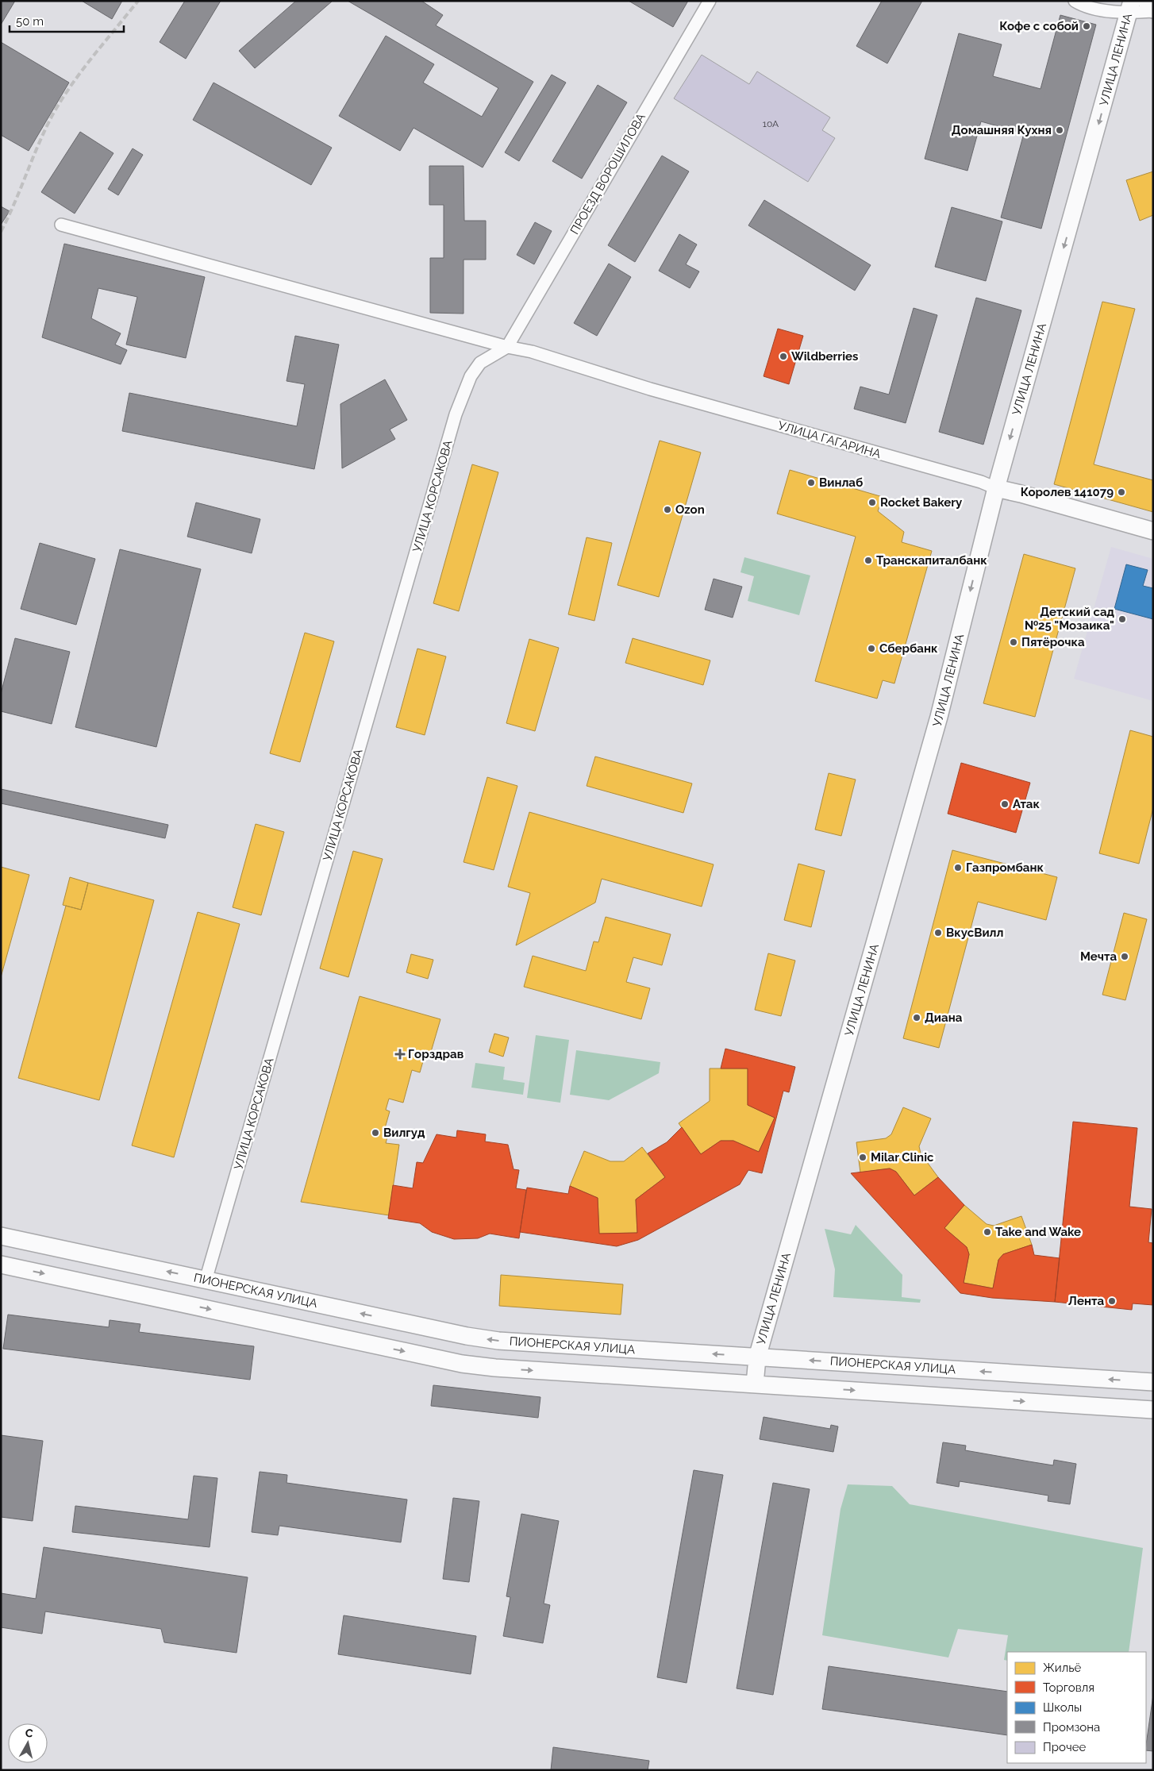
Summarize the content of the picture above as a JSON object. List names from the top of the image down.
{
  "streets": {
    "main road": ["УЛИЦА ЛЕНИНА", "УЛИЦА ГАГАРИНА", "ПИОНЕРСКАЯ УЛИЦА"],
    "street": ["ПРОЕЗД ВОРОШИЛОВА", "УЛИЦА КОРСАКОВА"]
  },
  "crossings": [
    ["УЛИЦА ЛЕНИНА", "УЛИЦА ГАГАРИНА"],
    ["УЛИЦА ЛЕНИНА", "ПИОНЕРСКАЯ УЛИЦА"],
    ["ПРОЕЗД ВОРОШИЛОВА", "УЛИЦА ГАГАРИНА"],
    ["ПРОЕЗД ВОРОШИЛОВА", "УЛИЦА КОРСАКОВА"],
    ["УЛИЦА ГАГАРИНА", "УЛИЦА КОРСАКОВА"],
    ["УЛИЦА КОРСАКОВА", "ПИОНЕРСКАЯ УЛИЦА"]
  ],
  "one_way": ["УЛИЦА ЛЕНИНА"],
  "places": {
    "other": [
      "Кофе с собой",
      "Домашняя Кухня",
      "Wildberries",
      "Винлаб",
      "Королев 141079",
      "Rocket Bakery",
      "Ozon",
      "Транскапиталбанк",
      "Детский сад №25 \"Мозаика\"",
      "Пятёрочка",
      "Сбербанк",
      "Атак",
      "Газпромбанк",
      "ВкусВилл",
      "Мечта",
      "Диана",
      "Вилгуд",
      "Milar Clinic",
      "Take and Wake",
      "Лента"
    ],
    "health": ["Горздрав"]
  },
  "house_numbers": ["10А"],
  "legend": [
    "Жильё",
    "Торговля",
    "Школы",
    "Промзона",
    "Прочее"
  ],
  "scale_bar": "50 m",
  "north": "top"
}
